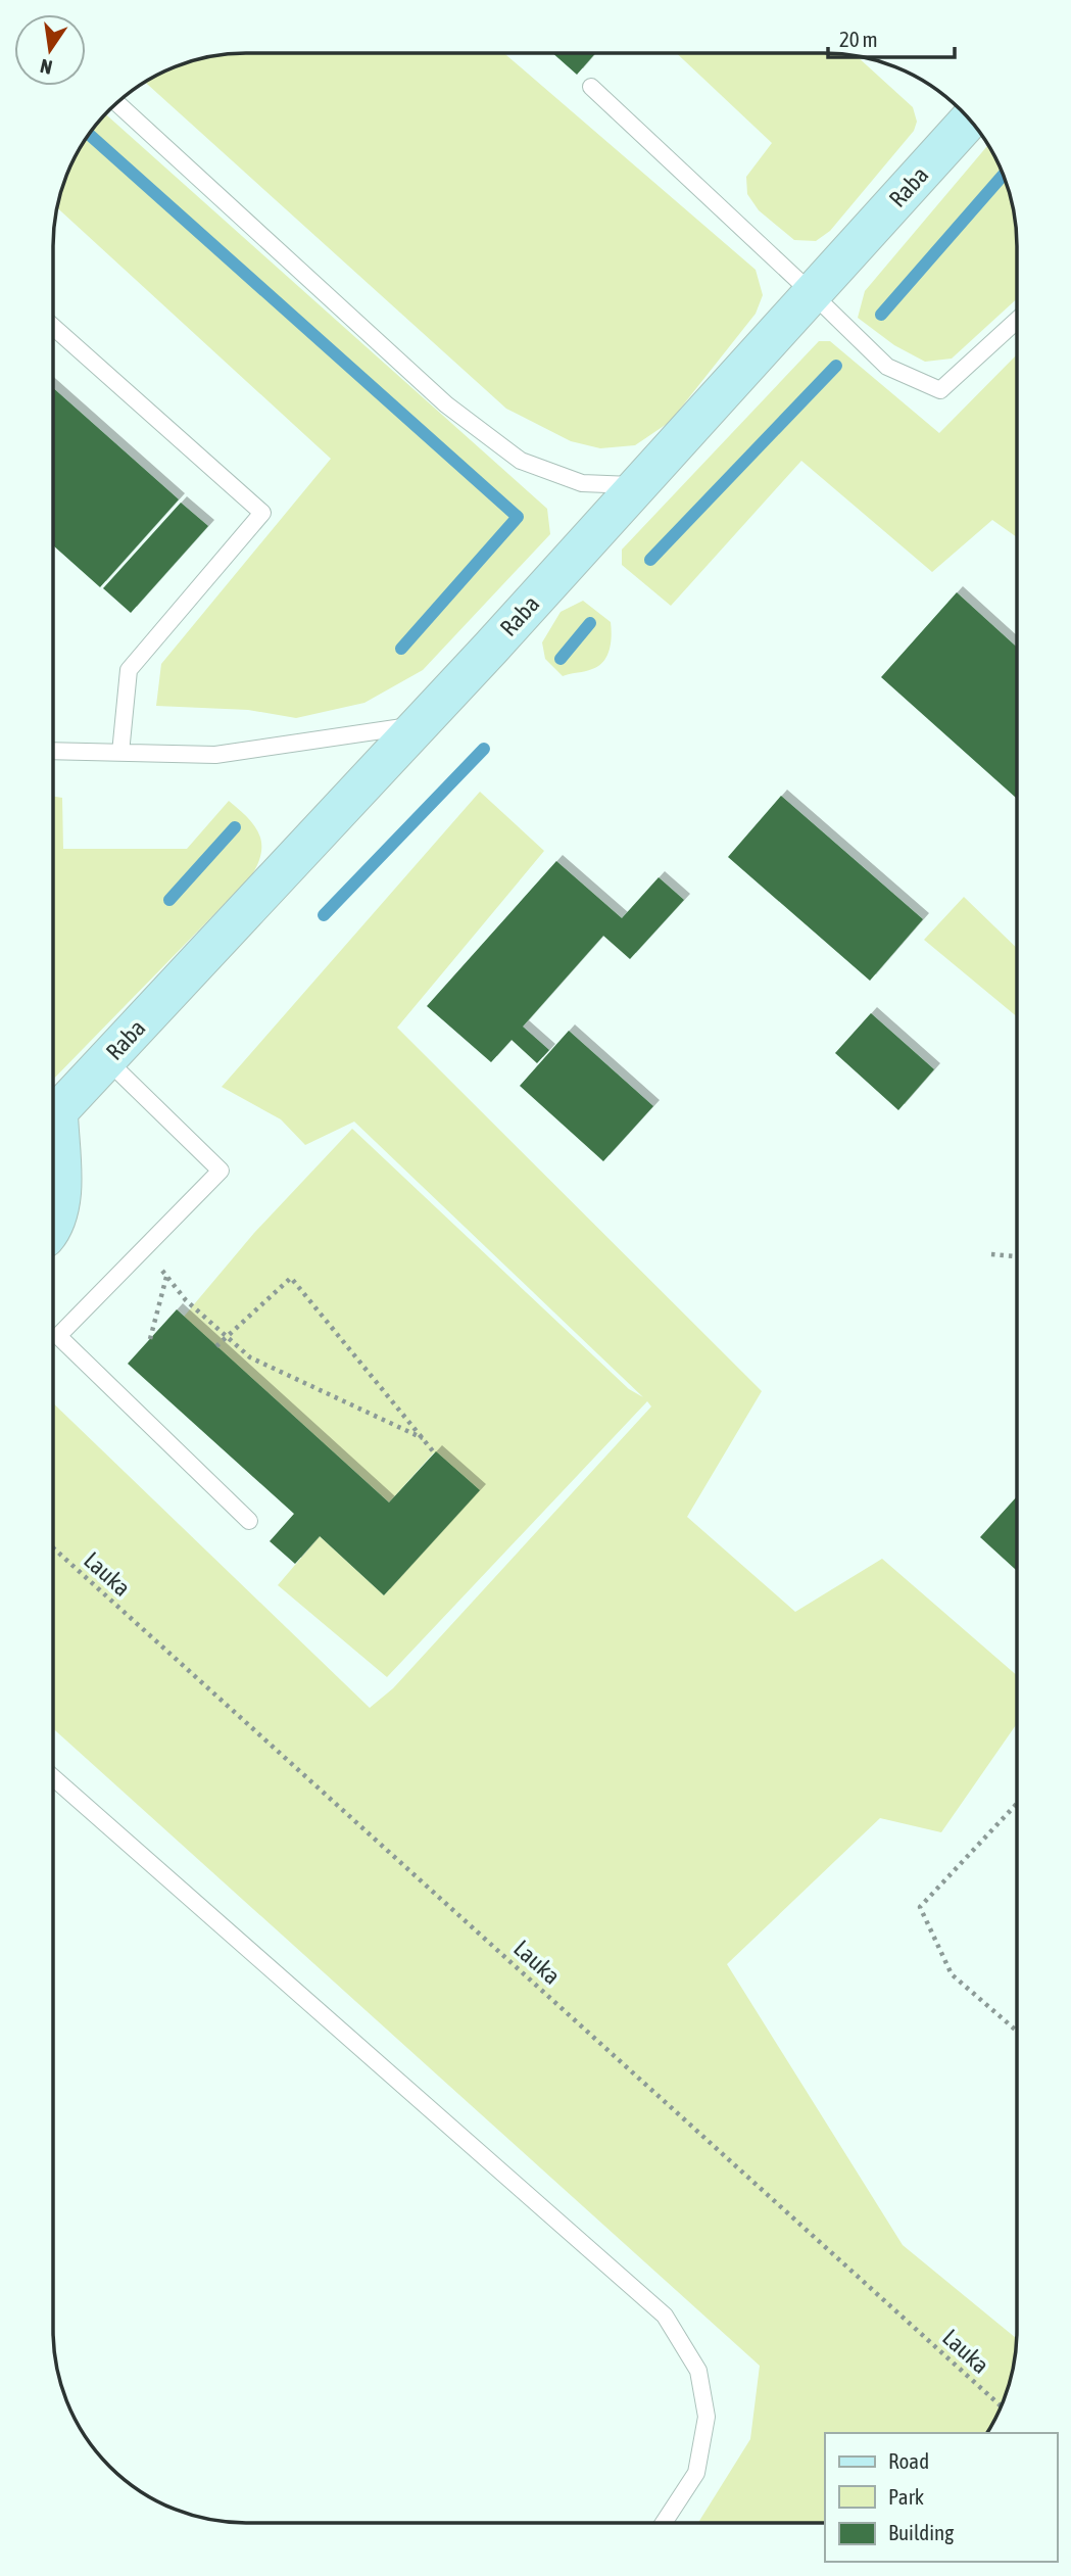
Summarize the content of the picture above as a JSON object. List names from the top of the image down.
{
  "streets": {
    "street": ["Raba"],
    "path": ["Lauka"]
  },
  "legend": ["Road", "Park", "Building"],
  "scale_bar": "20 m",
  "north": "bottom"
}
